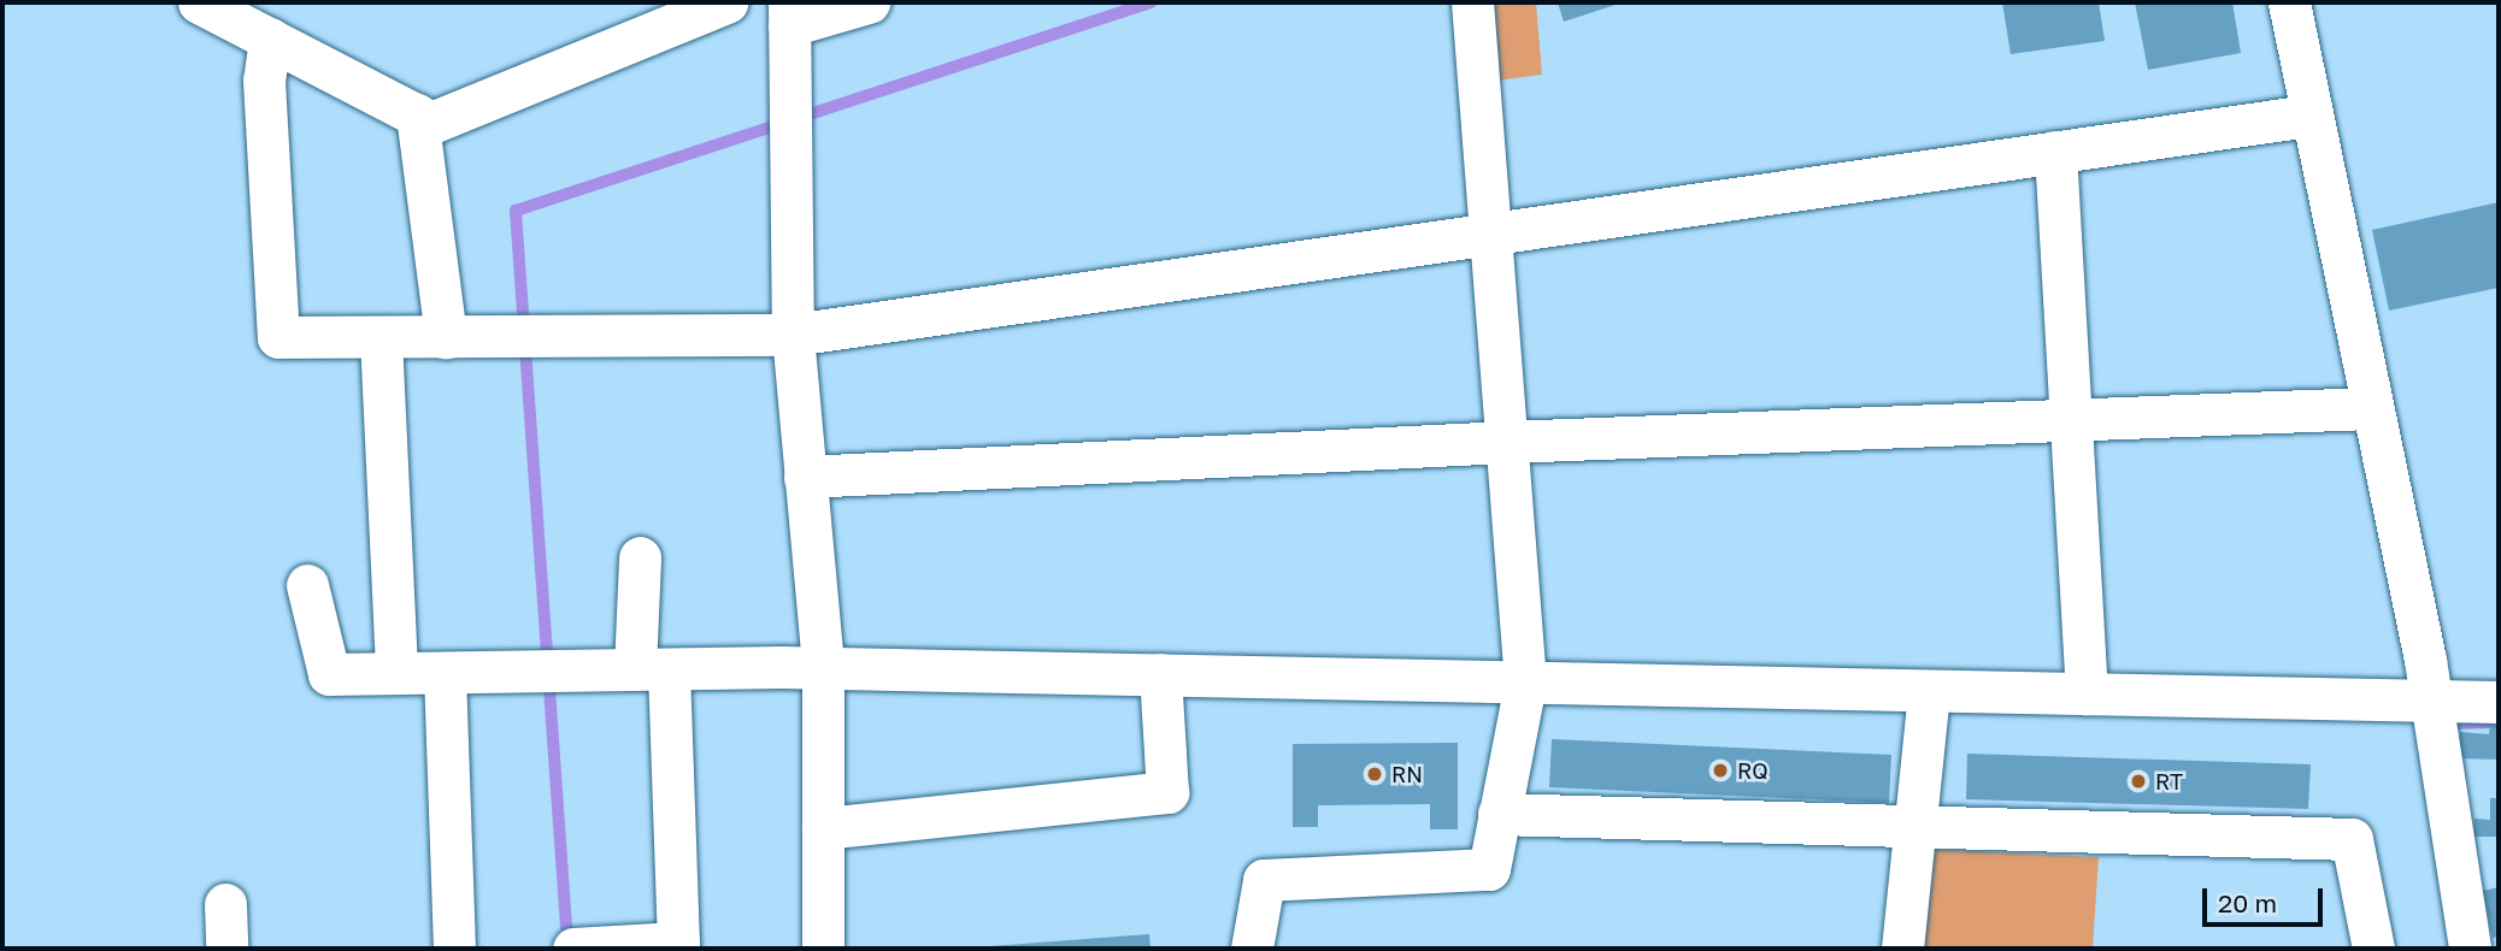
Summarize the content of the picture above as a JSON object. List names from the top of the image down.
{
  "places": ["RQ", "RN", "RT"],
  "scale_bar": "20 m"
}
